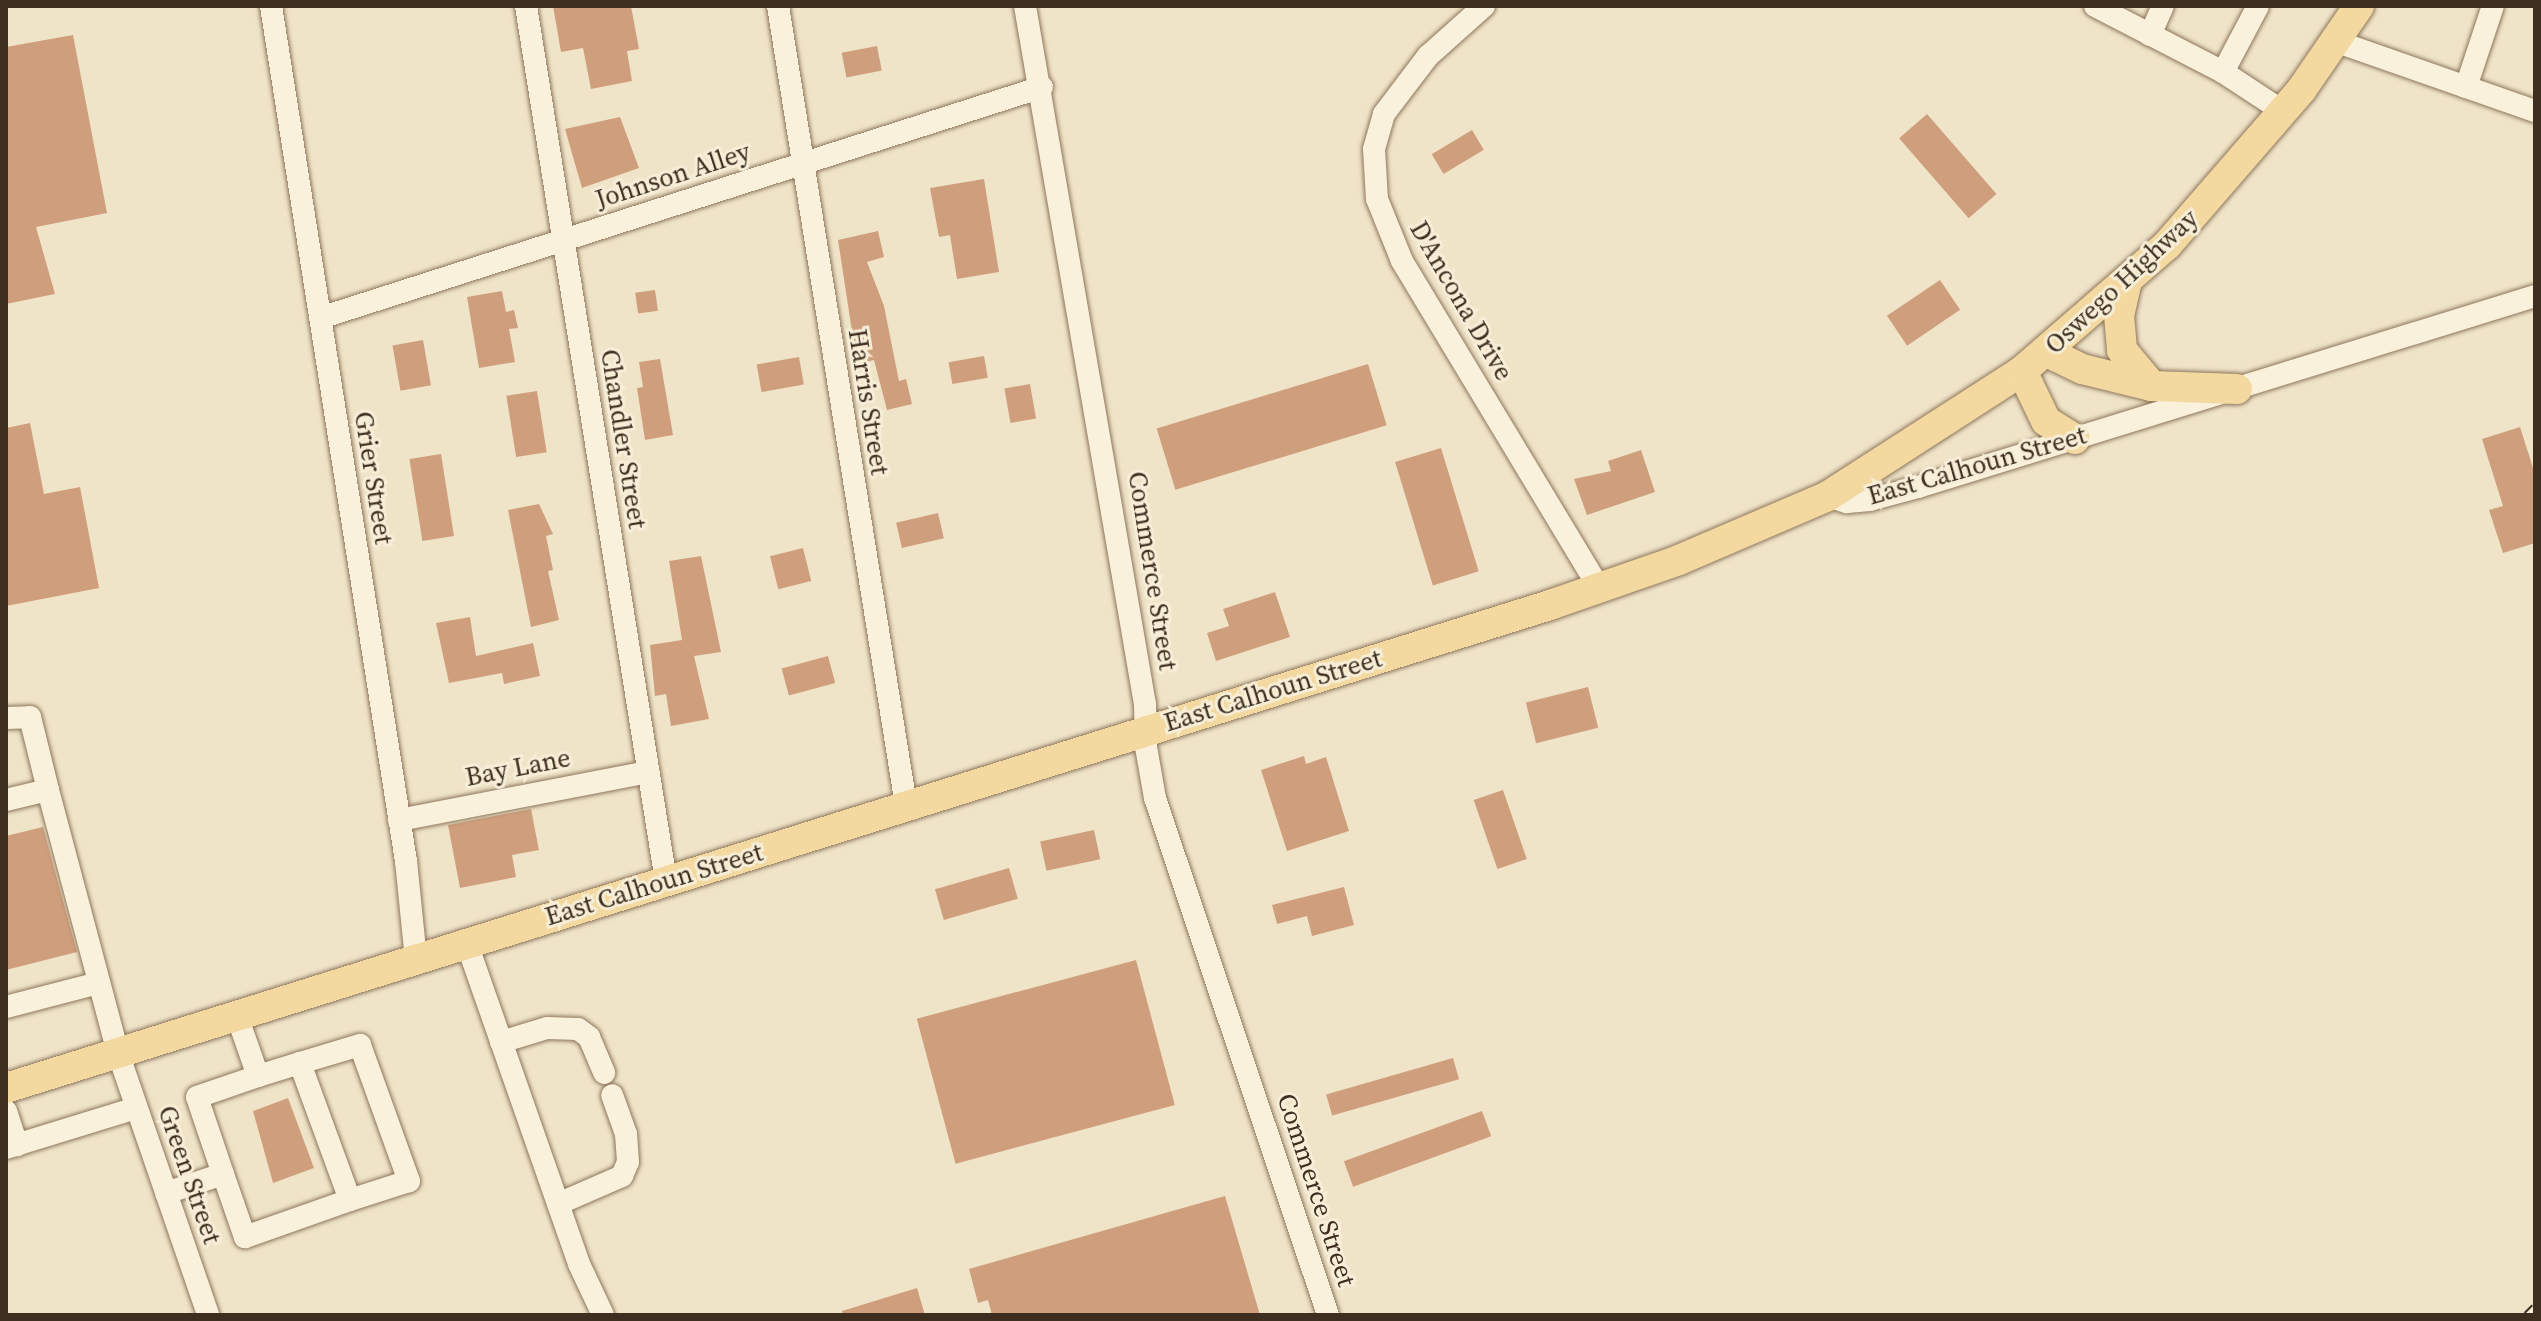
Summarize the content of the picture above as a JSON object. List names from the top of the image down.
{
  "streets": {
    "main road": ["Oswego Highway", "East Calhoun Street"],
    "street": [
      "Johnson Alley",
      "D'Ancona Drive",
      "Harris Street",
      "Chandler Street",
      "Grier Street",
      "Commerce Street",
      "Bay Lane",
      "Green Street"
    ]
  },
  "crossings": [
    ["Johnson Alley", "Harris Street"],
    ["Johnson Alley", "Chandler Street"],
    ["Johnson Alley", "Grier Street"],
    ["Johnson Alley", "Commerce Street"],
    ["Oswego Highway", "East Calhoun Street"],
    ["D'Ancona Drive", "East Calhoun Street"],
    ["Harris Street", "East Calhoun Street"],
    ["Chandler Street", "East Calhoun Street"],
    ["Chandler Street", "Bay Lane"],
    ["East Calhoun Street", "Grier Street"],
    ["East Calhoun Street", "Commerce Street"],
    ["East Calhoun Street", "Green Street"],
    ["Grier Street", "Bay Lane"]
  ]
}
